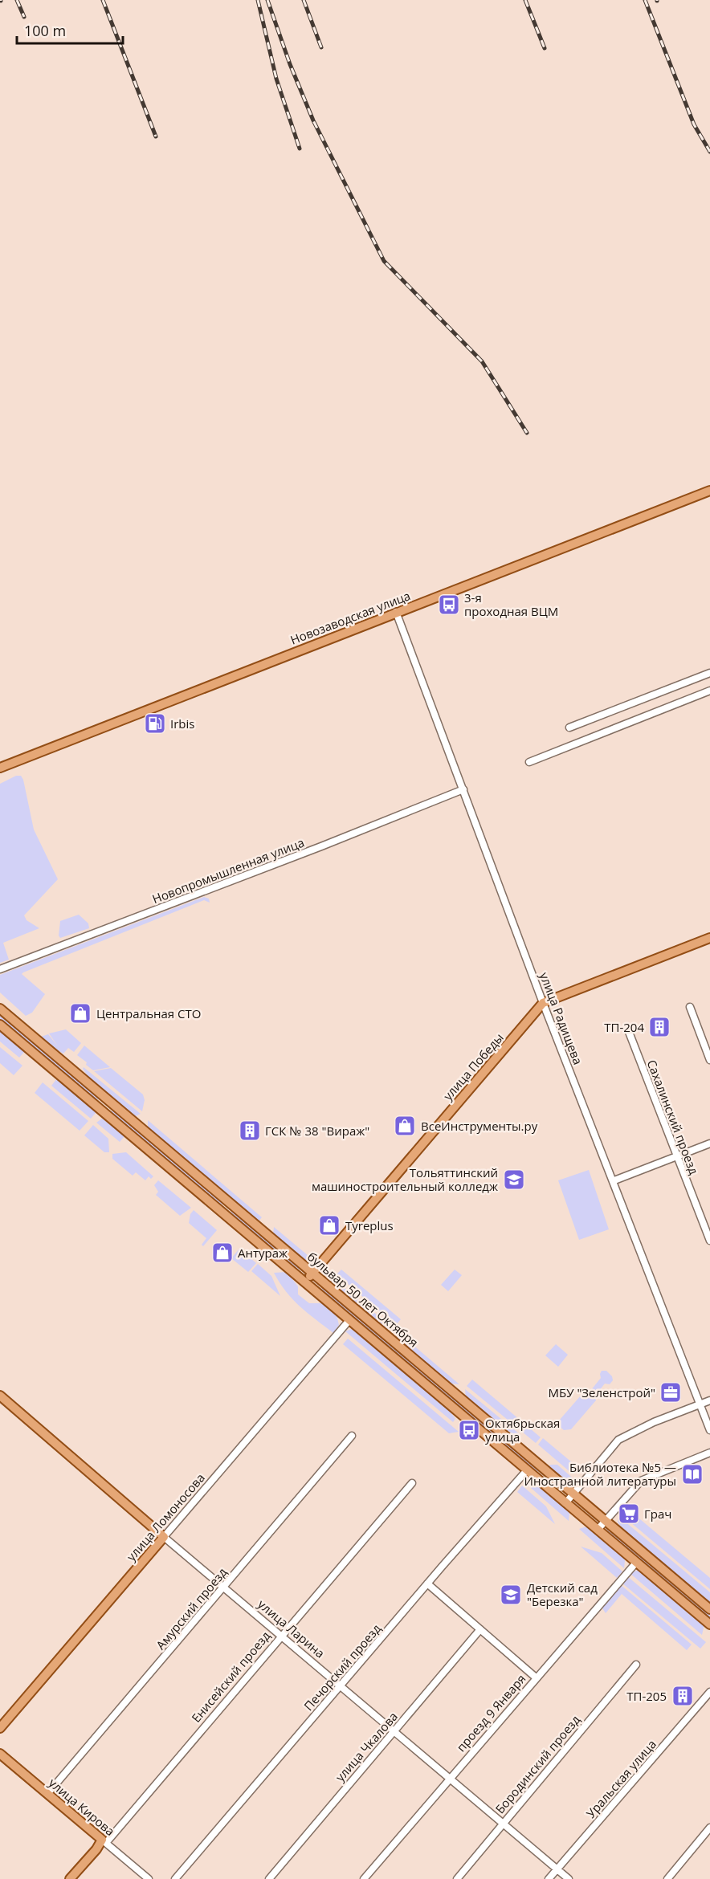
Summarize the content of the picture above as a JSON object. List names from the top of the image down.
{
  "streets": {
    "main road": [
      "Новозаводская улица",
      "улица Победы",
      "бульвар 50 лет Октября",
      "улица Ломоносова",
      "улица Ларина",
      "Енисейский проезд",
      "улица Кирова"
    ],
    "street": [
      "Новопромышленная улица",
      "улица Радищева",
      "Сахалинский проезд",
      "Амурский проезд",
      "Печорский проезд",
      "проезд 9 Января",
      "улица Чкалова",
      "Бородинский проезд",
      "Уральская улица"
    ]
  },
  "crossings": [
    ["Новозаводская улица", "улица Радищева"],
    ["Новопромышленная улица", "улица Радищева"],
    ["улица Радищева", "улица Победы"],
    ["улица Победы", "бульвар 50 лет Октября"],
    ["бульвар 50 лет Октября", "улица Ломоносова"],
    ["бульвар 50 лет Октября", "Печорский проезд"],
    ["бульвар 50 лет Октября", "проезд 9 Января"],
    ["улица Ломоносова", "улица Ларина"],
    ["Амурский проезд", "улица Ларина"],
    ["Амурский проезд", "улица Кирова"],
    ["улица Ларина", "Печорский проезд"],
    ["улица Ларина", "Енисейский проезд"],
    ["улица Ларина", "проезд 9 Января"],
    ["улица Ларина", "улица Чкалова"],
    ["улица Ларина", "Бородинский проезд"],
    ["улица Ларина", "Уральская улица"],
    ["Енисейский проезд", "улица Кирова"]
  ],
  "places": {
    "bus stop": ["3-я проходная ВЦМ", "Октябрьская улица"],
    "fuel station": ["Irbis"],
    "shop": [
      "Центральная СТО",
      "ВсеИнструменты.ру",
      "Tyreplus",
      "Антураж"
    ],
    "building": ["ТП-204", "ГСК № 38 \"Вираж\"", "ТП-205"],
    "school or university": ["Тольяттинский машиностроительный колледж", "Детский сад \"Березка\""],
    "office": ["МБУ \"Зеленстрой\""],
    "library": ["Библиотека №5 — Иностранной литературы"],
    "supermarket": ["Грач"]
  },
  "scale_bar": "100 m"
}
